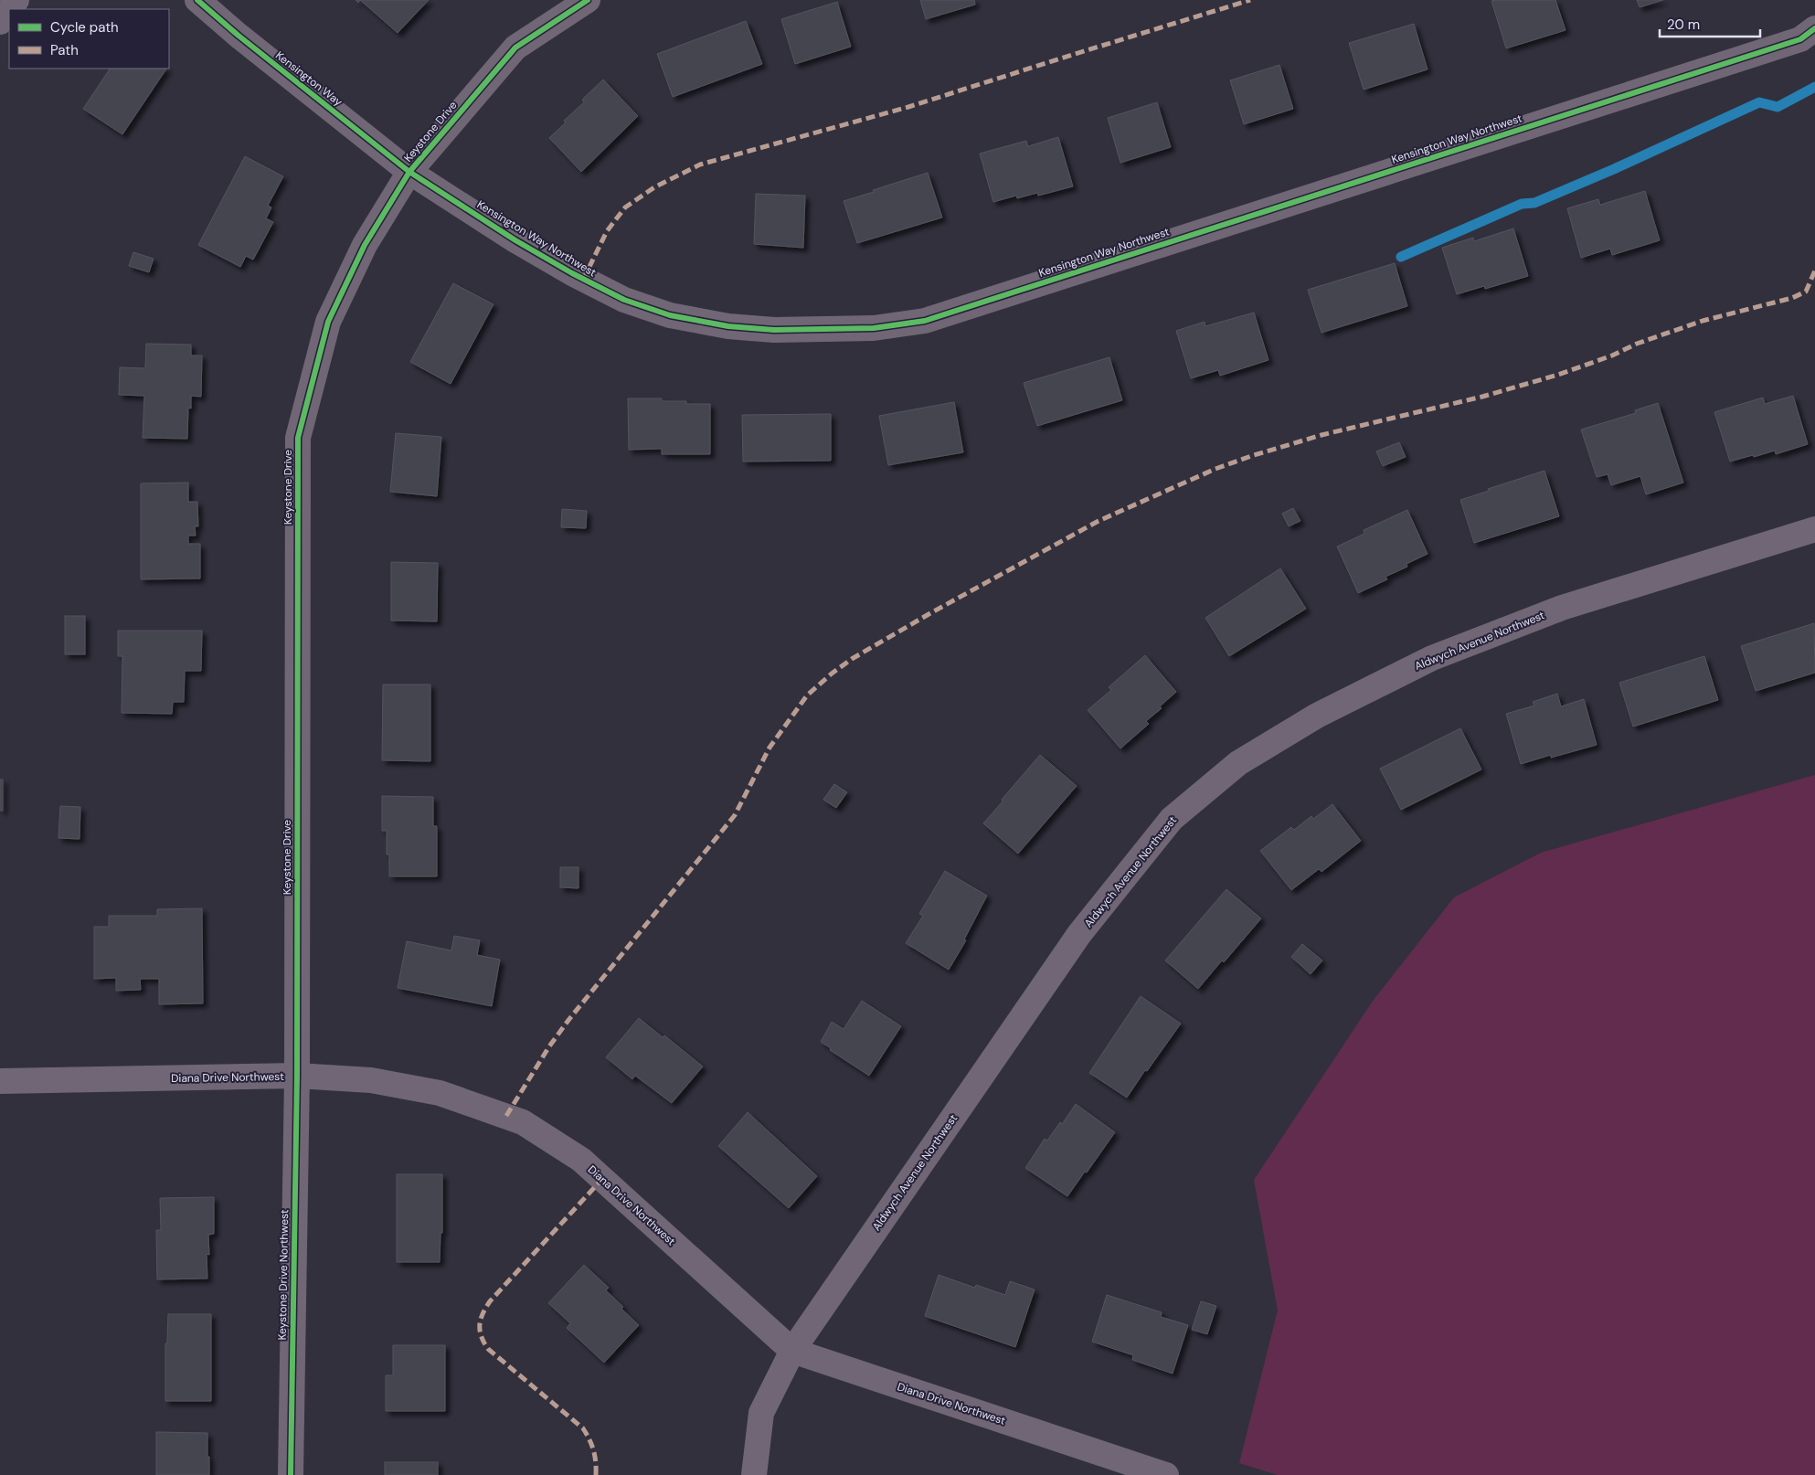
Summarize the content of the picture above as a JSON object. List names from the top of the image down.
{
  "streets": {
    "street": [
      "Kensington Way",
      "Keystone Drive",
      "Kensington Way Northwest",
      "Aldwych Avenue Northwest",
      "Diana Drive Northwest",
      "Keystone Drive Northwest"
    ]
  },
  "crossings": [
    ["Kensington Way", "Keystone Drive"],
    ["Kensington Way", "Kensington Way Northwest"],
    ["Keystone Drive", "Kensington Way Northwest"],
    ["Keystone Drive", "Diana Drive Northwest"],
    ["Keystone Drive", "Keystone Drive Northwest"],
    ["Aldwych Avenue Northwest", "Diana Drive Northwest"],
    ["Diana Drive Northwest", "Keystone Drive Northwest"]
  ],
  "legend": ["Cycle path", "Path"],
  "scale_bar": "20 m"
}
